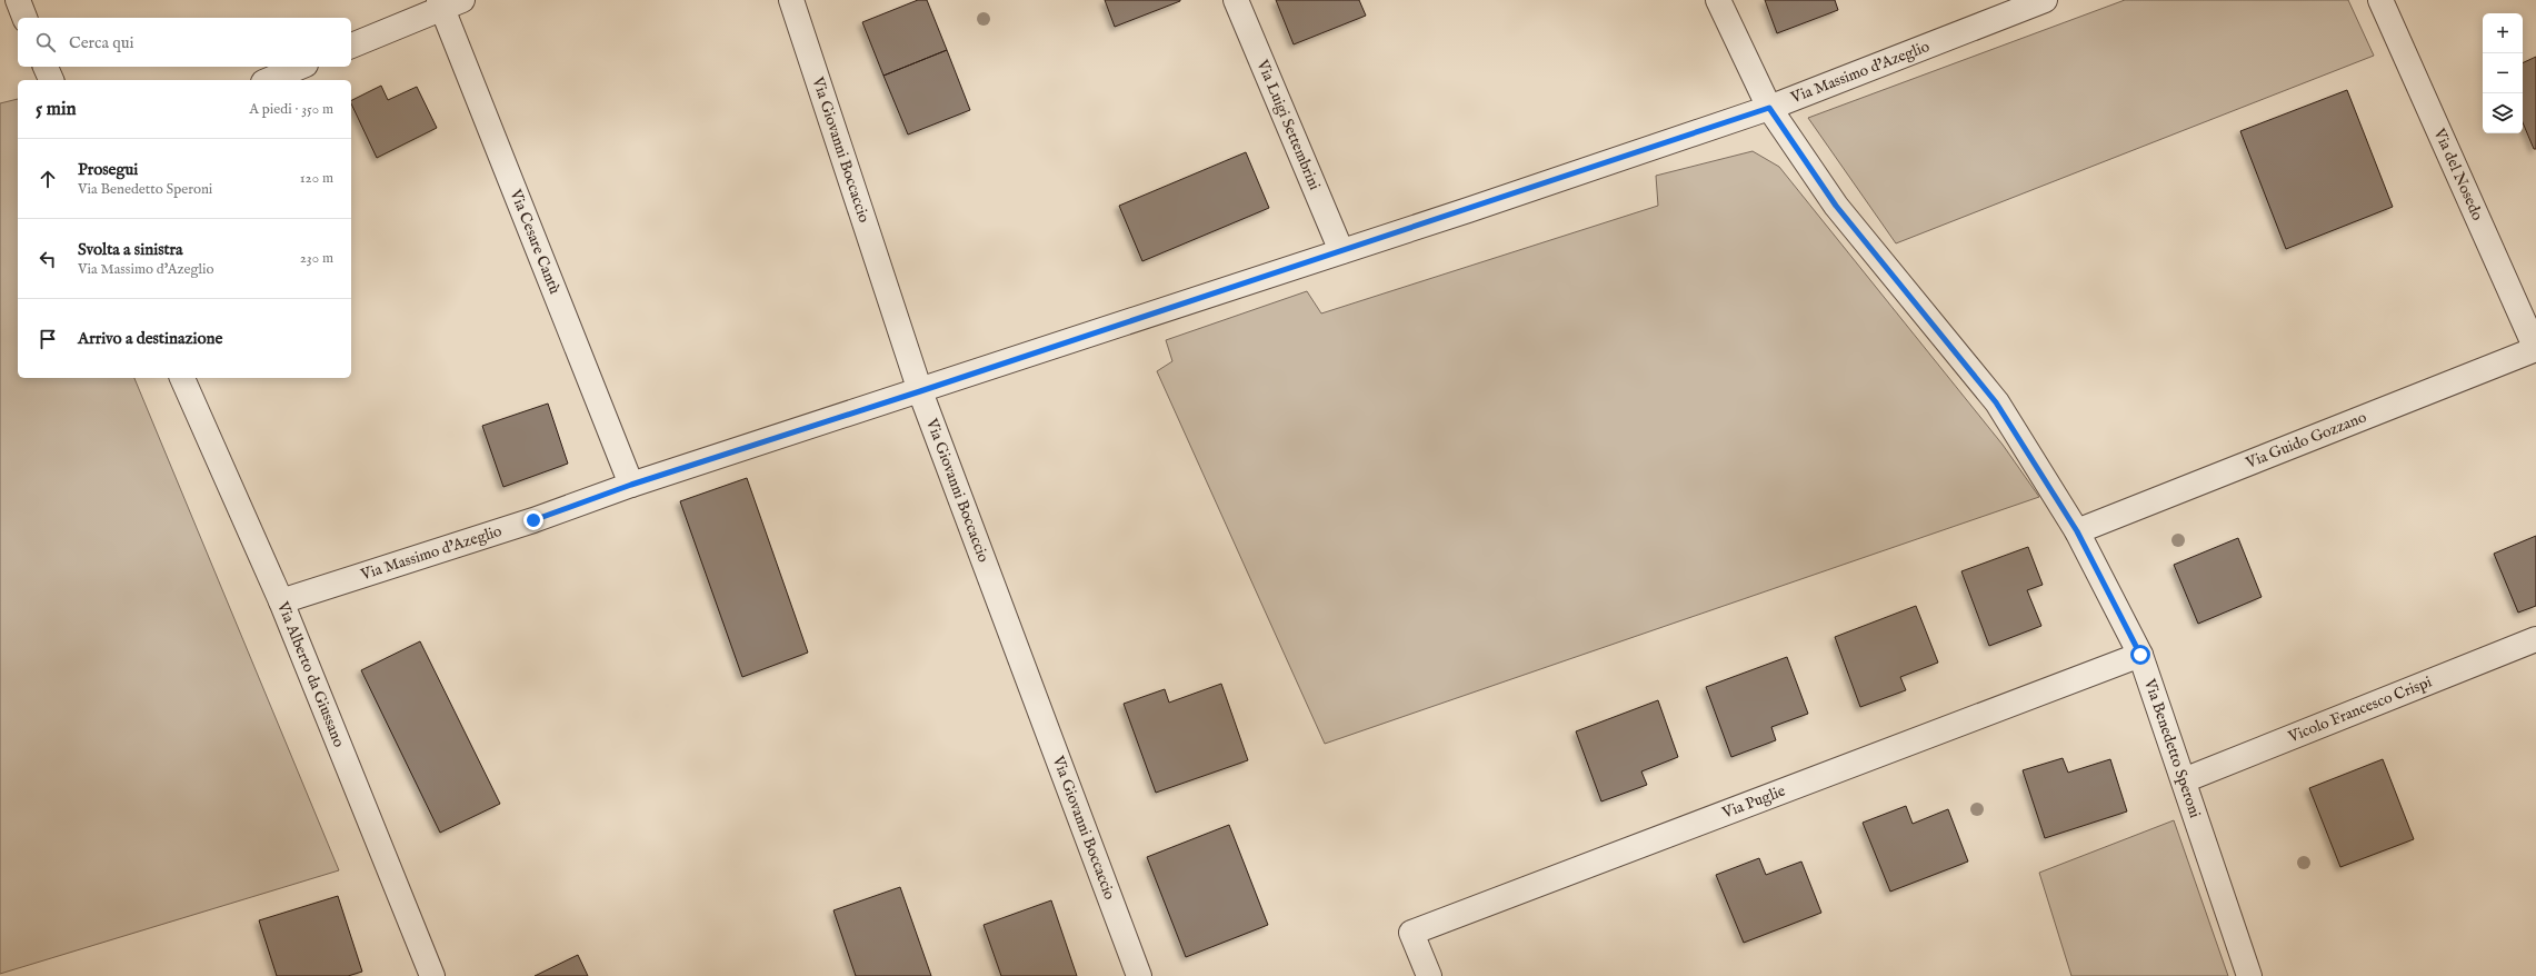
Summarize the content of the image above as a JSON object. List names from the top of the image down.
{
  "streets": {
    "street": [
      "Via Massimo d'Azeglio",
      "Via Luigi Settembrini",
      "Via Giovanni Boccaccio",
      "Via del Nosedo",
      "Via Cesare Cantù",
      "Via Guido Gozzano",
      "Via Alberto da Giussano",
      "Vicolo Francesco Crispi",
      "Via Benedetto Speroni",
      "Via Puglie"
    ]
  },
  "crossings": [
    ["Via Massimo d'Azeglio", "Via Luigi Settembrini"],
    ["Via Massimo d'Azeglio", "Via Giovanni Boccaccio"],
    ["Via Massimo d'Azeglio", "Via Cesare Cantù"],
    ["Via Massimo d'Azeglio", "Via Alberto da Giussano"],
    ["Via Massimo d'Azeglio", "Via Benedetto Speroni"],
    ["Via del Nosedo", "Via Guido Gozzano"],
    ["Via Guido Gozzano", "Via Benedetto Speroni"],
    ["Vicolo Francesco Crispi", "Via Benedetto Speroni"],
    ["Via Benedetto Speroni", "Via Puglie"]
  ],
  "page": {
    "map_buttons": ["+", "−"],
    "search": "Cerca qui",
    "heading": ["5 min", "A piedi · 350 m"],
    "list": [
      ["Prosegui", "Via Benedetto Speroni", "120 m"],
      ["Svolta a sinistra", "Via Massimo d'Azeglio", "230 m"],
      "Arrivo a destinazione"
    ]
  }
}
